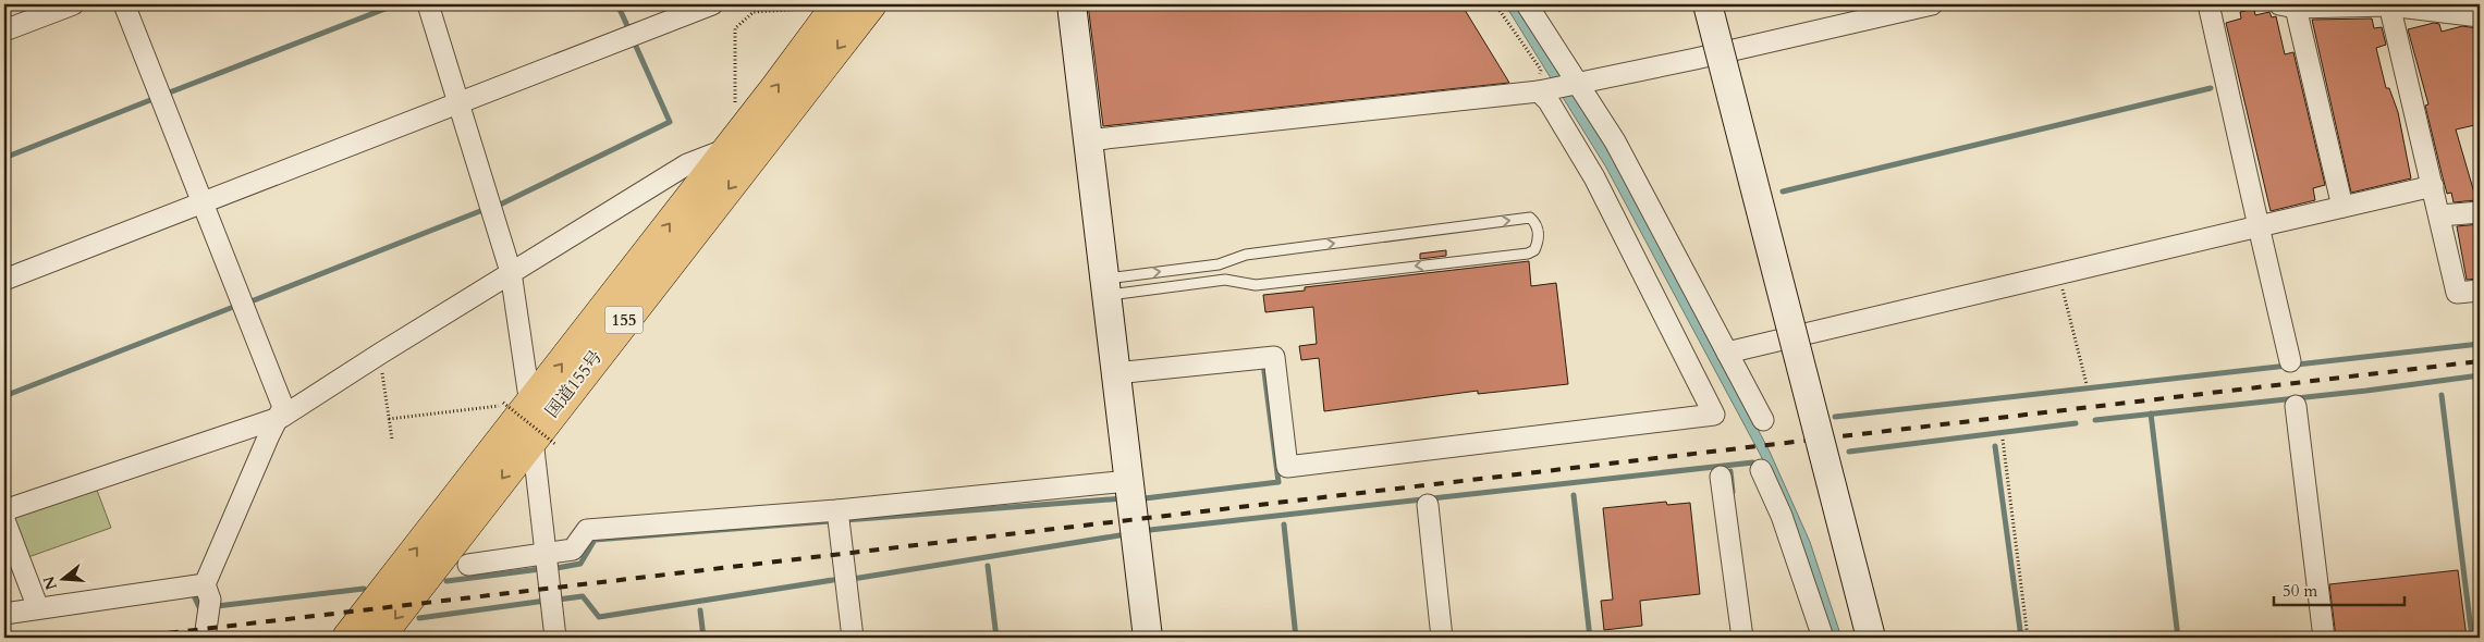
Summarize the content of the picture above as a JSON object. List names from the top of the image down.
{
  "streets": {
    "highway": ["155", "国道155号"]
  },
  "scale_bar": "50 m",
  "north": "left"
}
